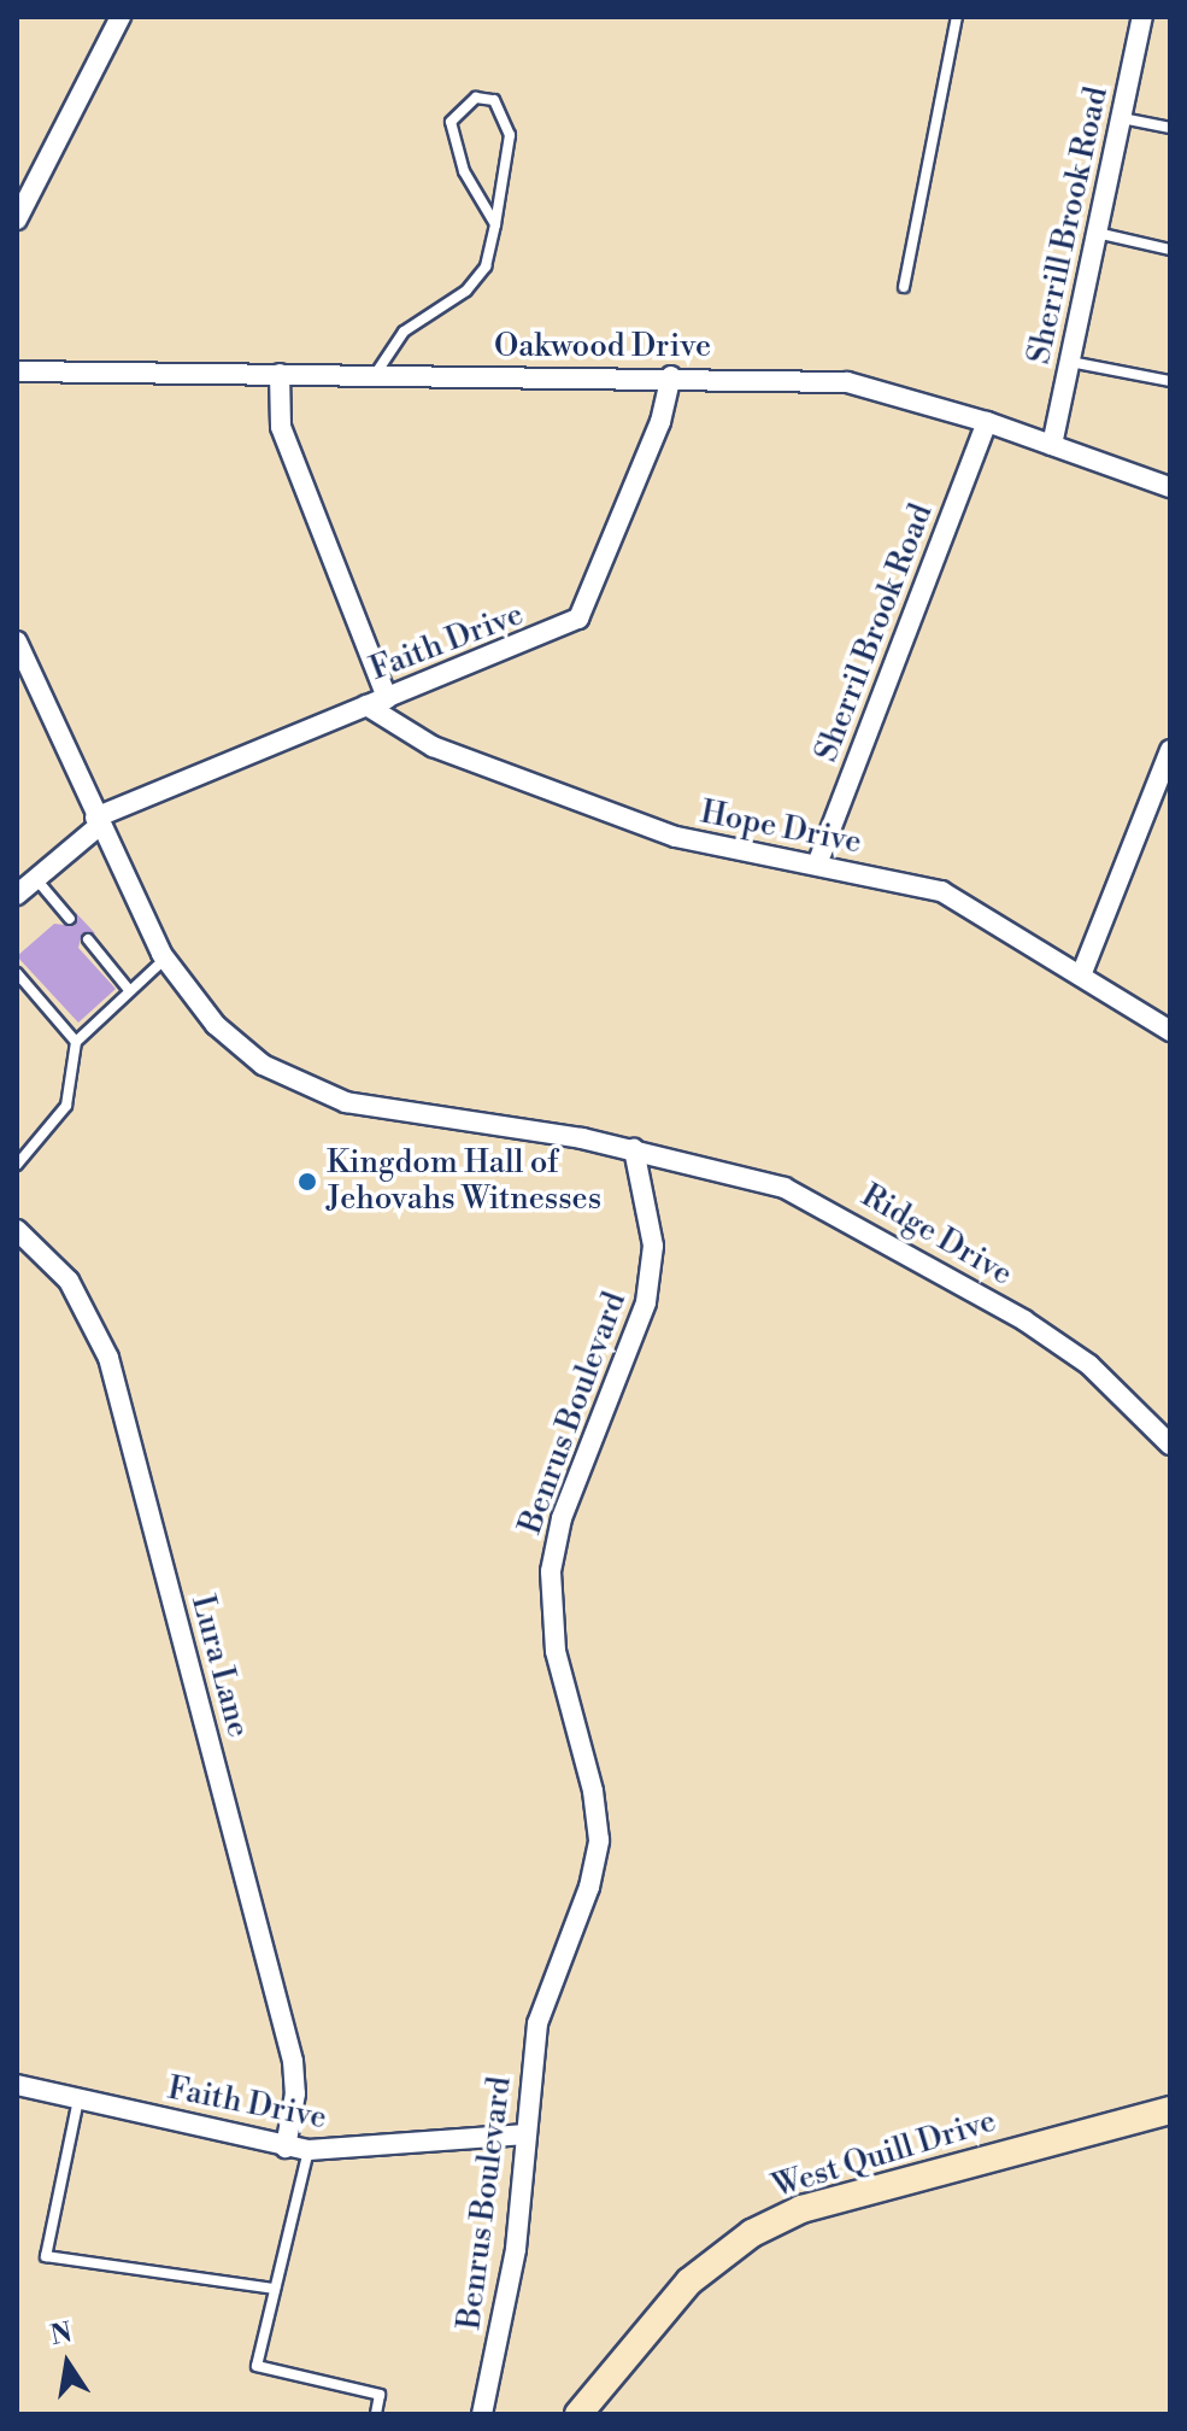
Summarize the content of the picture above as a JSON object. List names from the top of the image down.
{
  "streets": {
    "street": [
      "Sherrill Brook Road",
      "Oakwood Drive",
      "Sherril Brook Road",
      "Faith Drive",
      "Hope Drive",
      "Ridge Drive",
      "Benrus Boulevard",
      "Lura Lane",
      "West Quill Drive"
    ]
  },
  "crossings": [
    ["Sherrill Brook Road", "Oakwood Drive"],
    ["Oakwood Drive", "Sherril Brook Road"],
    ["Oakwood Drive", "Faith Drive"],
    ["Sherril Brook Road", "Hope Drive"],
    ["Faith Drive", "Hope Drive"],
    ["Faith Drive", "Benrus Boulevard"],
    ["Faith Drive", "Lura Lane"],
    ["Ridge Drive", "Benrus Boulevard"]
  ],
  "places": ["Kingdom Hall of Jehovahs Witnesses"],
  "north": "top"
}
